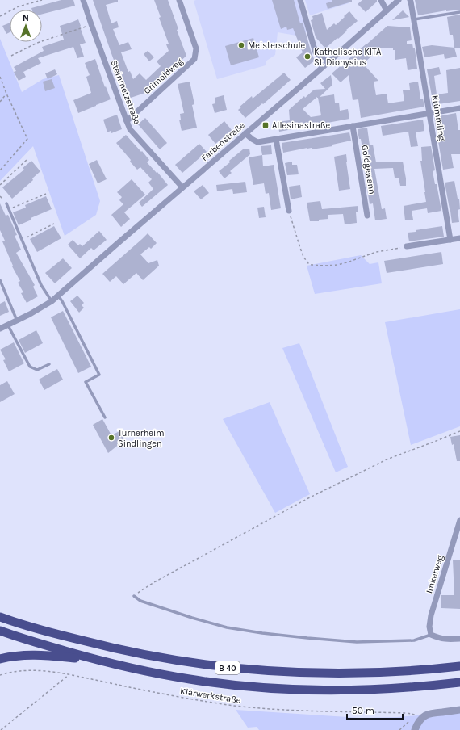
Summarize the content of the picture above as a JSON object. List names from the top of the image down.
{
  "streets": {
    "highway": ["B 40"],
    "street": [
      "Grimoldweg",
      "Steinmetzstraße",
      "Krümmling",
      "Farbenstraße",
      "Goldgewann",
      "Imkerweg"
    ],
    "path": ["Klärwerkstraße"]
  },
  "crossings": [
    ["Grimoldweg", "Steinmetzstraße"],
    ["Steinmetzstraße", "Farbenstraße"]
  ],
  "places": {
    "other": ["Meisterschule", "Katholische KITA St. Dionysius", "Turnerheim Sindlingen"],
    "transit": ["Allesinastraße"]
  },
  "scale_bar": "50 m",
  "north": "top"
}
